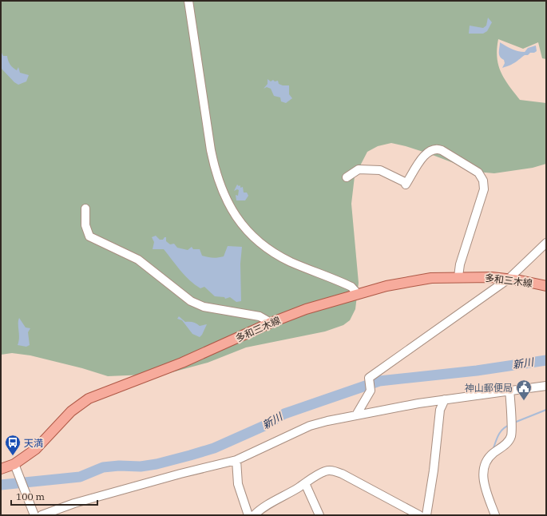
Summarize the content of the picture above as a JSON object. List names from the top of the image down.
{
  "streets": {
    "main road": ["多和三木線"]
  },
  "water": ["新川"],
  "places": {
    "public building": ["神山郵便局"],
    "bus stop": ["天満"]
  },
  "scale_bar": "100 m"
}
